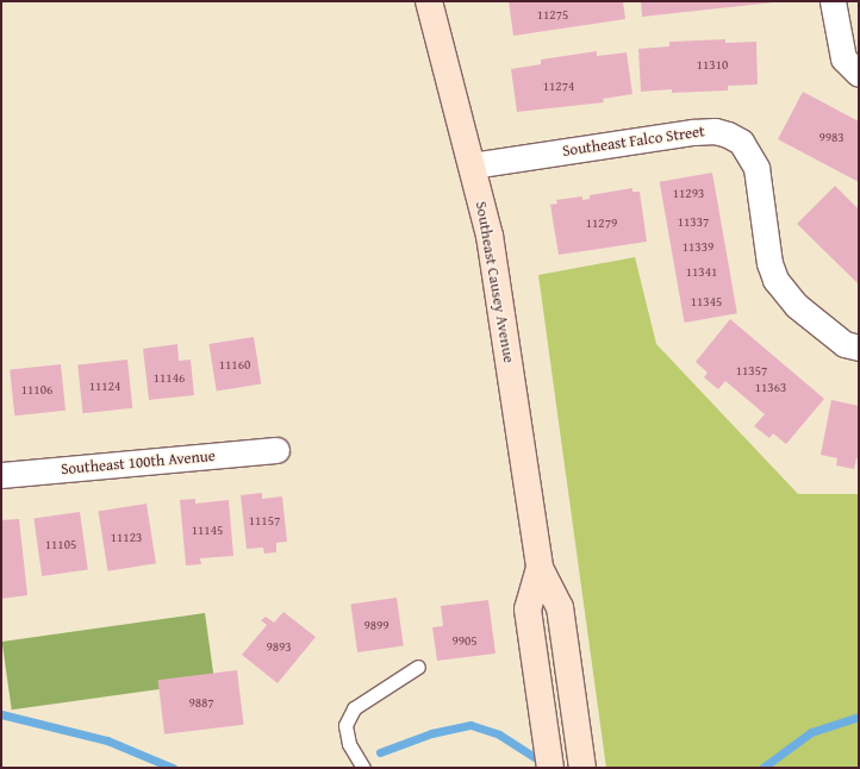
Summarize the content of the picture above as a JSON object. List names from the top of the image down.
{
  "streets": {
    "street": ["Southeast Falco Street", "Southeast Causey Avenue", "Southeast 100th Avenue"]
  },
  "crossings": [
    ["Southeast Falco Street", "Southeast Causey Avenue"]
  ],
  "house_numbers": [
    "11275",
    "11310",
    "11274",
    "9983",
    "11293",
    "11337",
    "11279",
    "11339",
    "11341",
    "11345",
    "11160",
    "11357",
    "11146",
    "11124",
    "11363",
    "11106",
    "11157",
    "11145",
    "11123",
    "11105",
    "9899",
    "9905",
    "9893",
    "9887"
  ]
}
